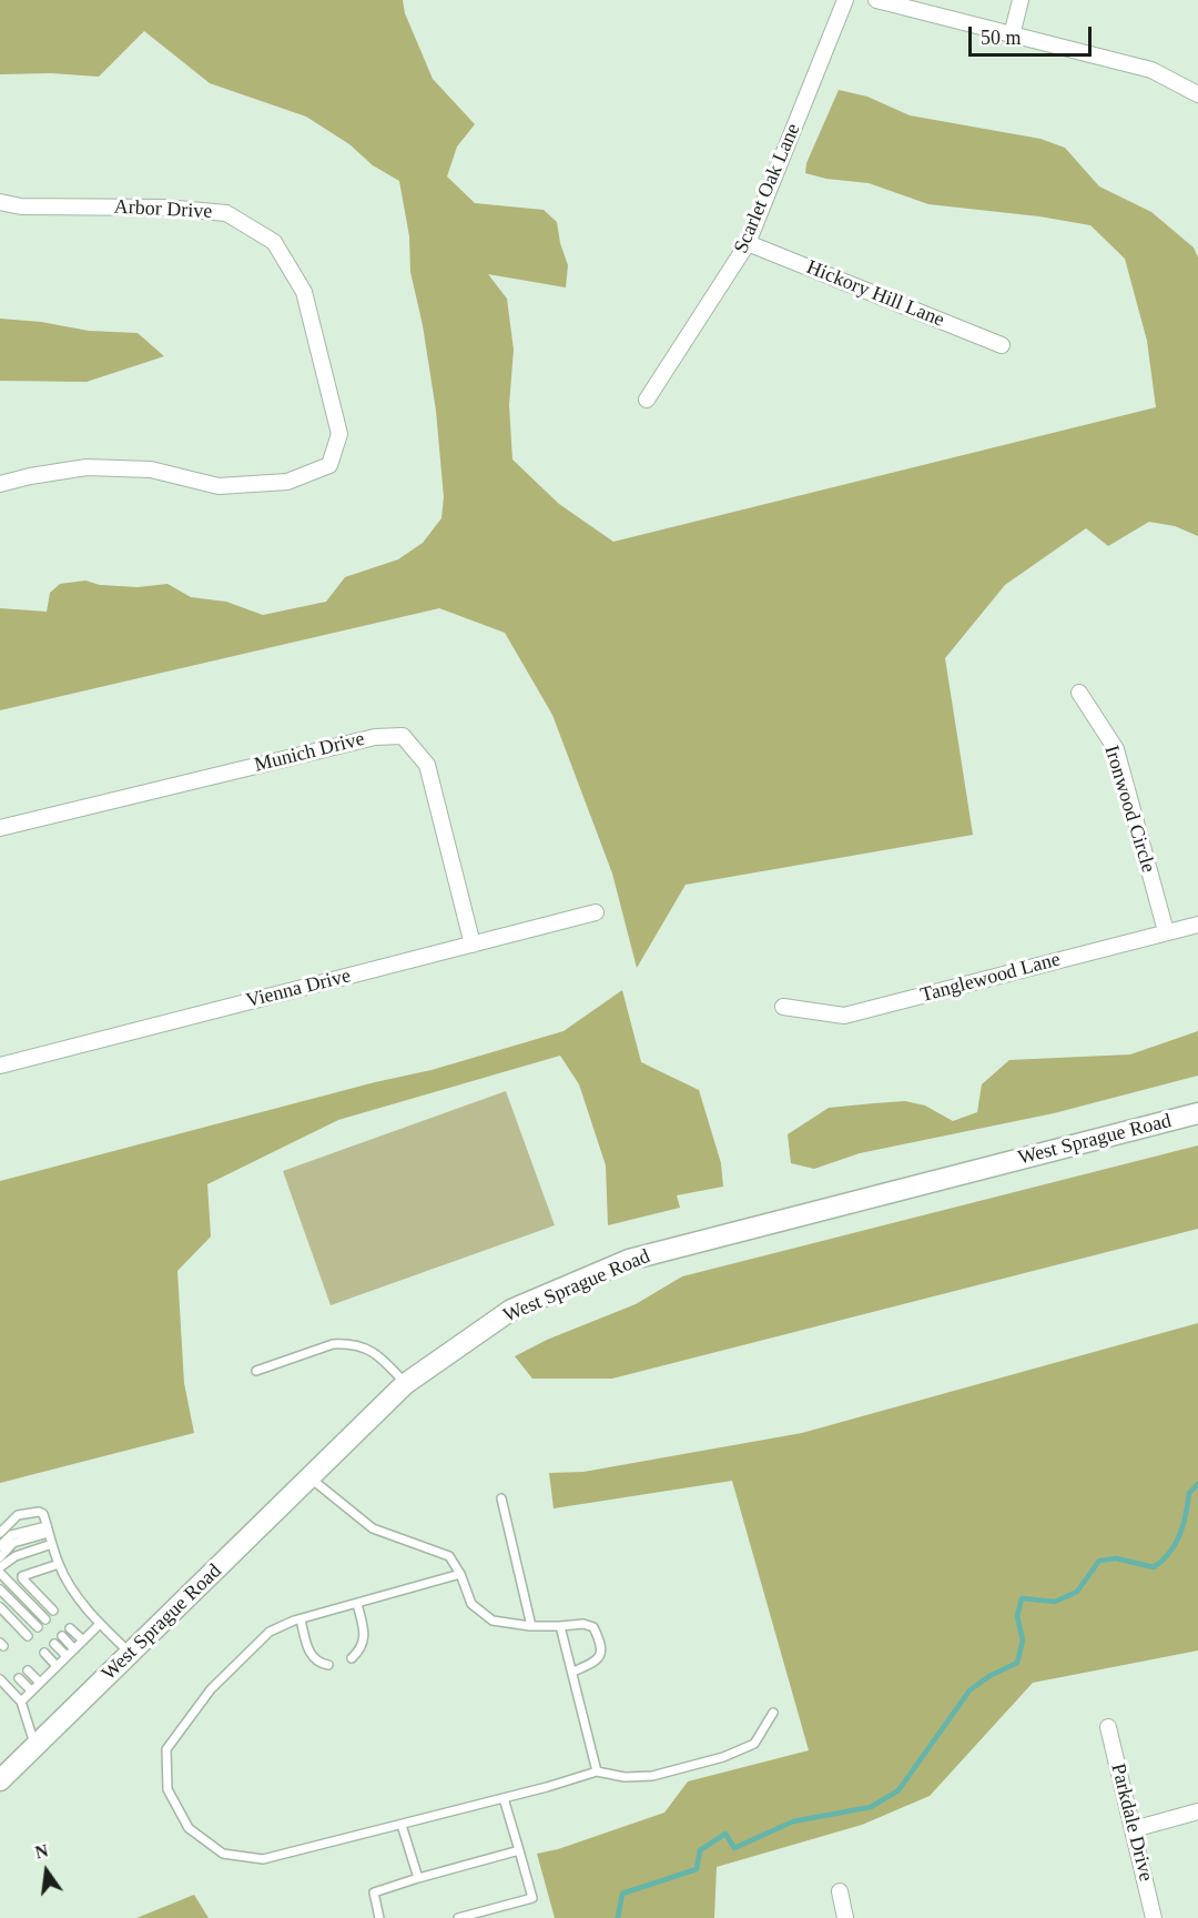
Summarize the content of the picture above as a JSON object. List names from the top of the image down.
{
  "streets": {
    "street": [
      "Scarlet Oak Lane",
      "Arbor Drive",
      "Hickory Hill Lane",
      "Munich Drive",
      "Ironwood Circle",
      "Tanglewood Lane",
      "Vienna Drive",
      "West Sprague Road",
      "Parkdale Drive"
    ]
  },
  "crossings": [
    ["Scarlet Oak Lane", "Hickory Hill Lane"],
    ["Munich Drive", "Vienna Drive"],
    ["Ironwood Circle", "Tanglewood Lane"]
  ],
  "scale_bar": "50 m",
  "north": "top"
}
